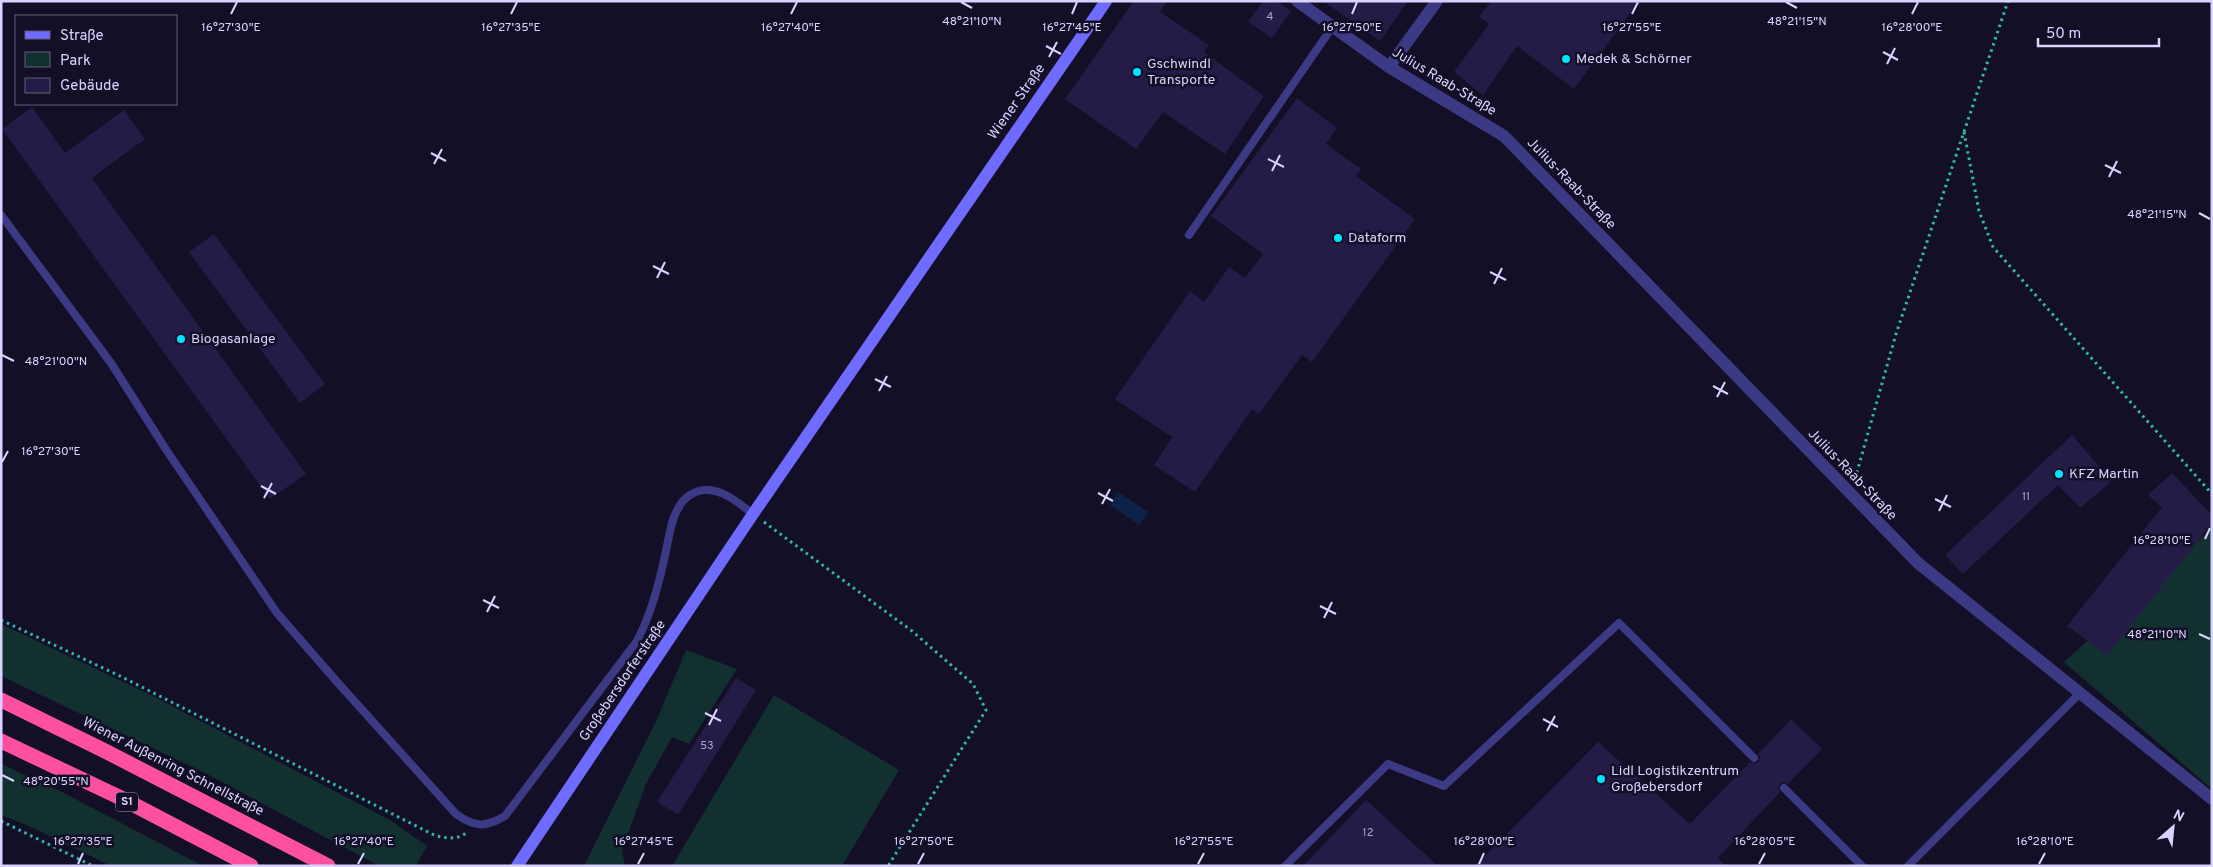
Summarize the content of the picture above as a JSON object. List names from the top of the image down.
{
  "streets": {
    "highway": ["Wiener Außenring Schnellstraße", "S1"],
    "street": [
      "Julius Raab-Straße",
      "Wiener Straße",
      "Julius-Raab-Straße",
      "Großebersdorferstraße"
    ]
  },
  "crossings": [
    ["Julius Raab-Straße", "Julius-Raab-Straße"],
    ["Wiener Straße", "Großebersdorferstraße"]
  ],
  "places": [
    "Medek & Schörner",
    "Gschwindl Transporte",
    "Dataform",
    "Biogasanlage",
    "KFZ Martin",
    "Lidl Logistikzentrum Großebersdorf"
  ],
  "house_numbers": [
    "4",
    "11",
    "53",
    "12"
  ],
  "legend": ["Straße", "Park", "Gebäude"],
  "scale_bar": "50 m",
  "north": "top right",
  "coordinates": [
    "48°21'10\"N",
    "48°21'15\"N",
    "16°27'30\"E",
    "16°27'35\"E",
    "16°27'40\"E",
    "16°27'45\"E",
    "16°27'50\"E",
    "16°27'55\"E",
    "16°28'00\"E",
    "48°21'00\"N",
    "16°28'10\"E",
    "48°20'55\"N",
    "16°28'05\"E"
  ]
}
